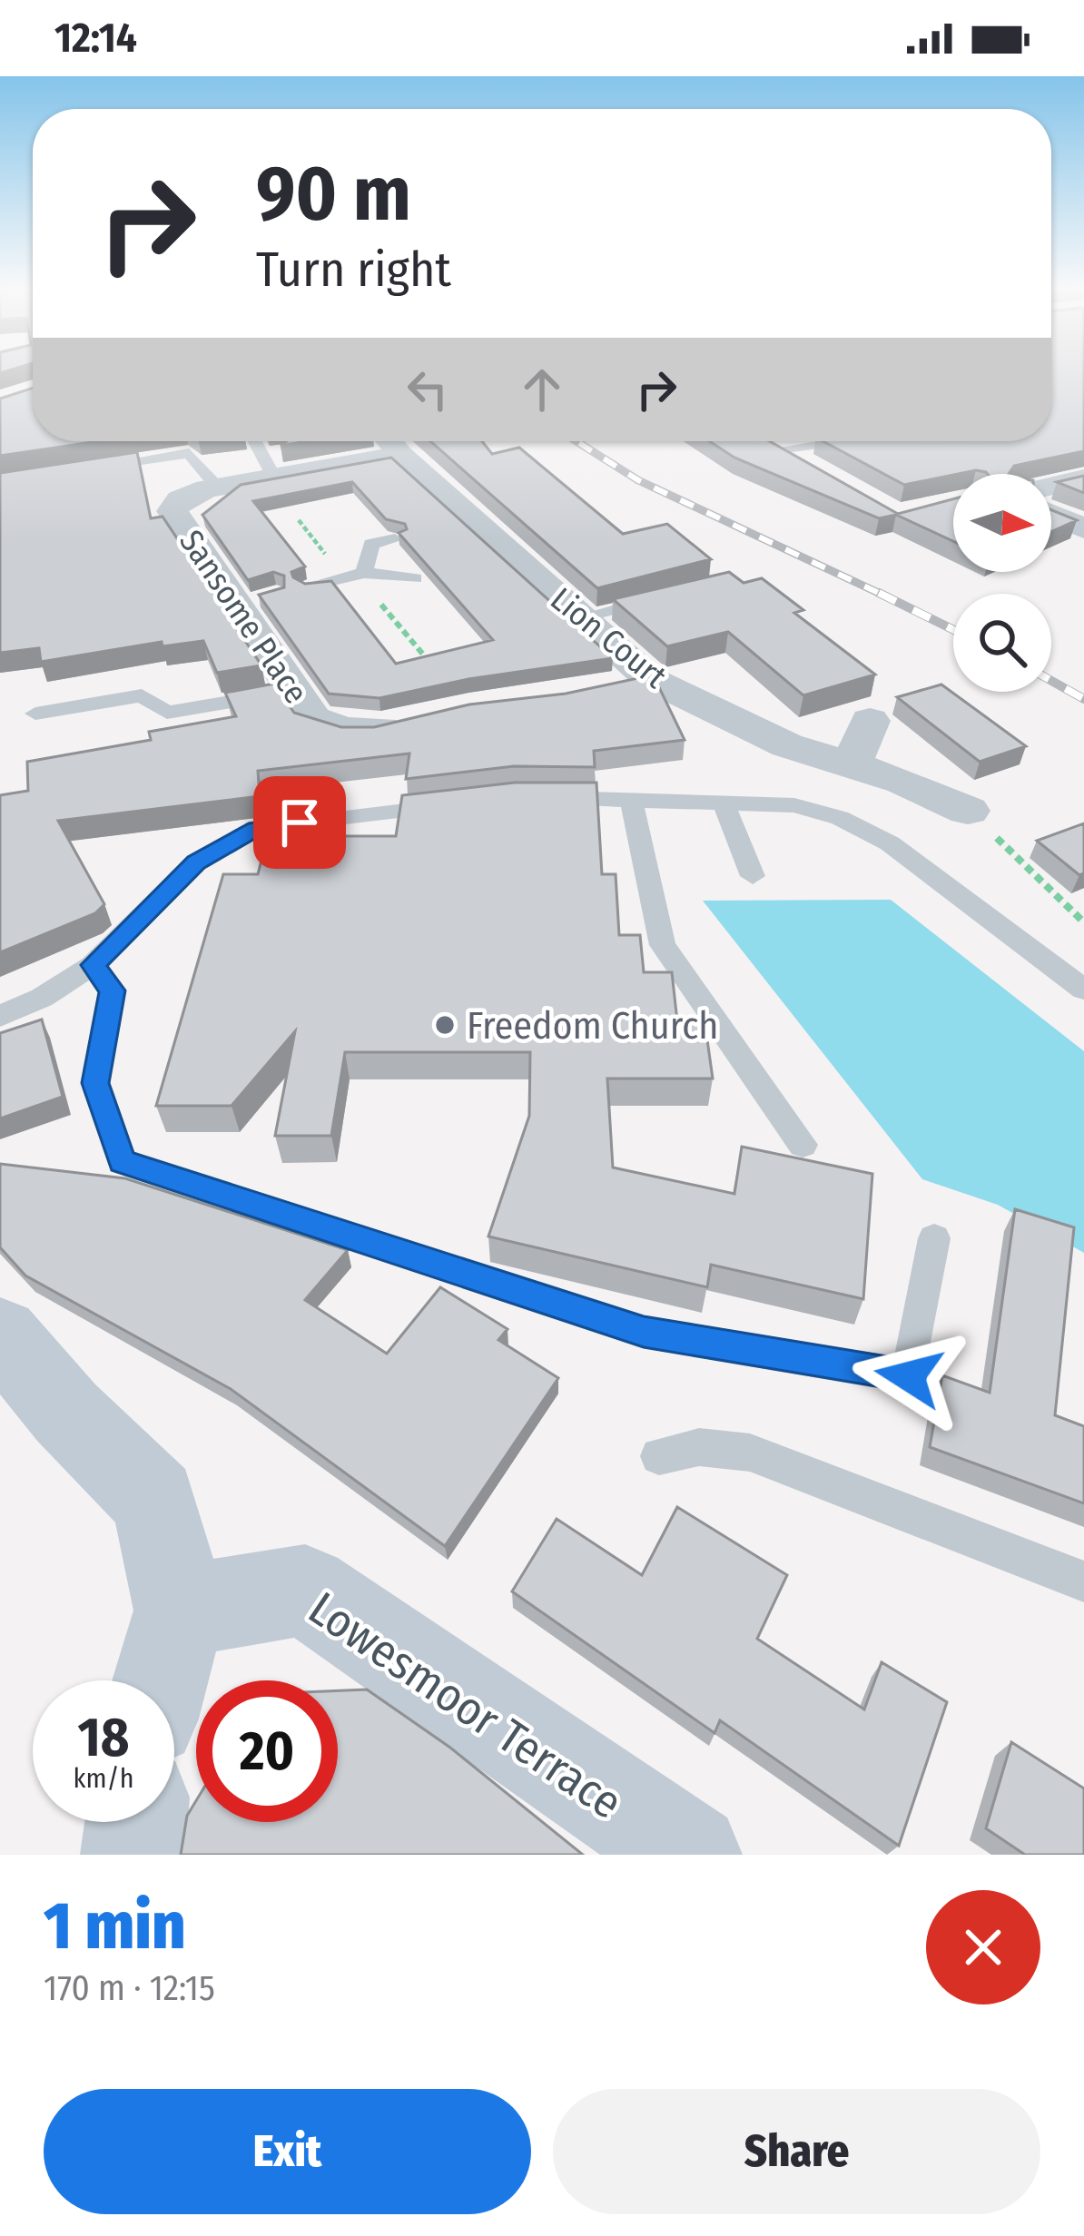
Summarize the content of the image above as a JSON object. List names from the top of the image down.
{
  "streets": {
    "main road": ["Lowesmoor Terrace"],
    "street": ["Sansome Place", "Lion Court"]
  },
  "crossings": [
    ["Sansome Place", "Lion Court"]
  ],
  "places": ["Freedom Church"],
  "north": "right",
  "page": {
    "status": "12:14",
    "turn": ["90 m", "Turn right"],
    "speed": "18 km/h",
    "limit": "20",
    "heading": ["1 min", "170 m · 12:15"],
    "buttons": ["Exit", "Share"]
  }
}
